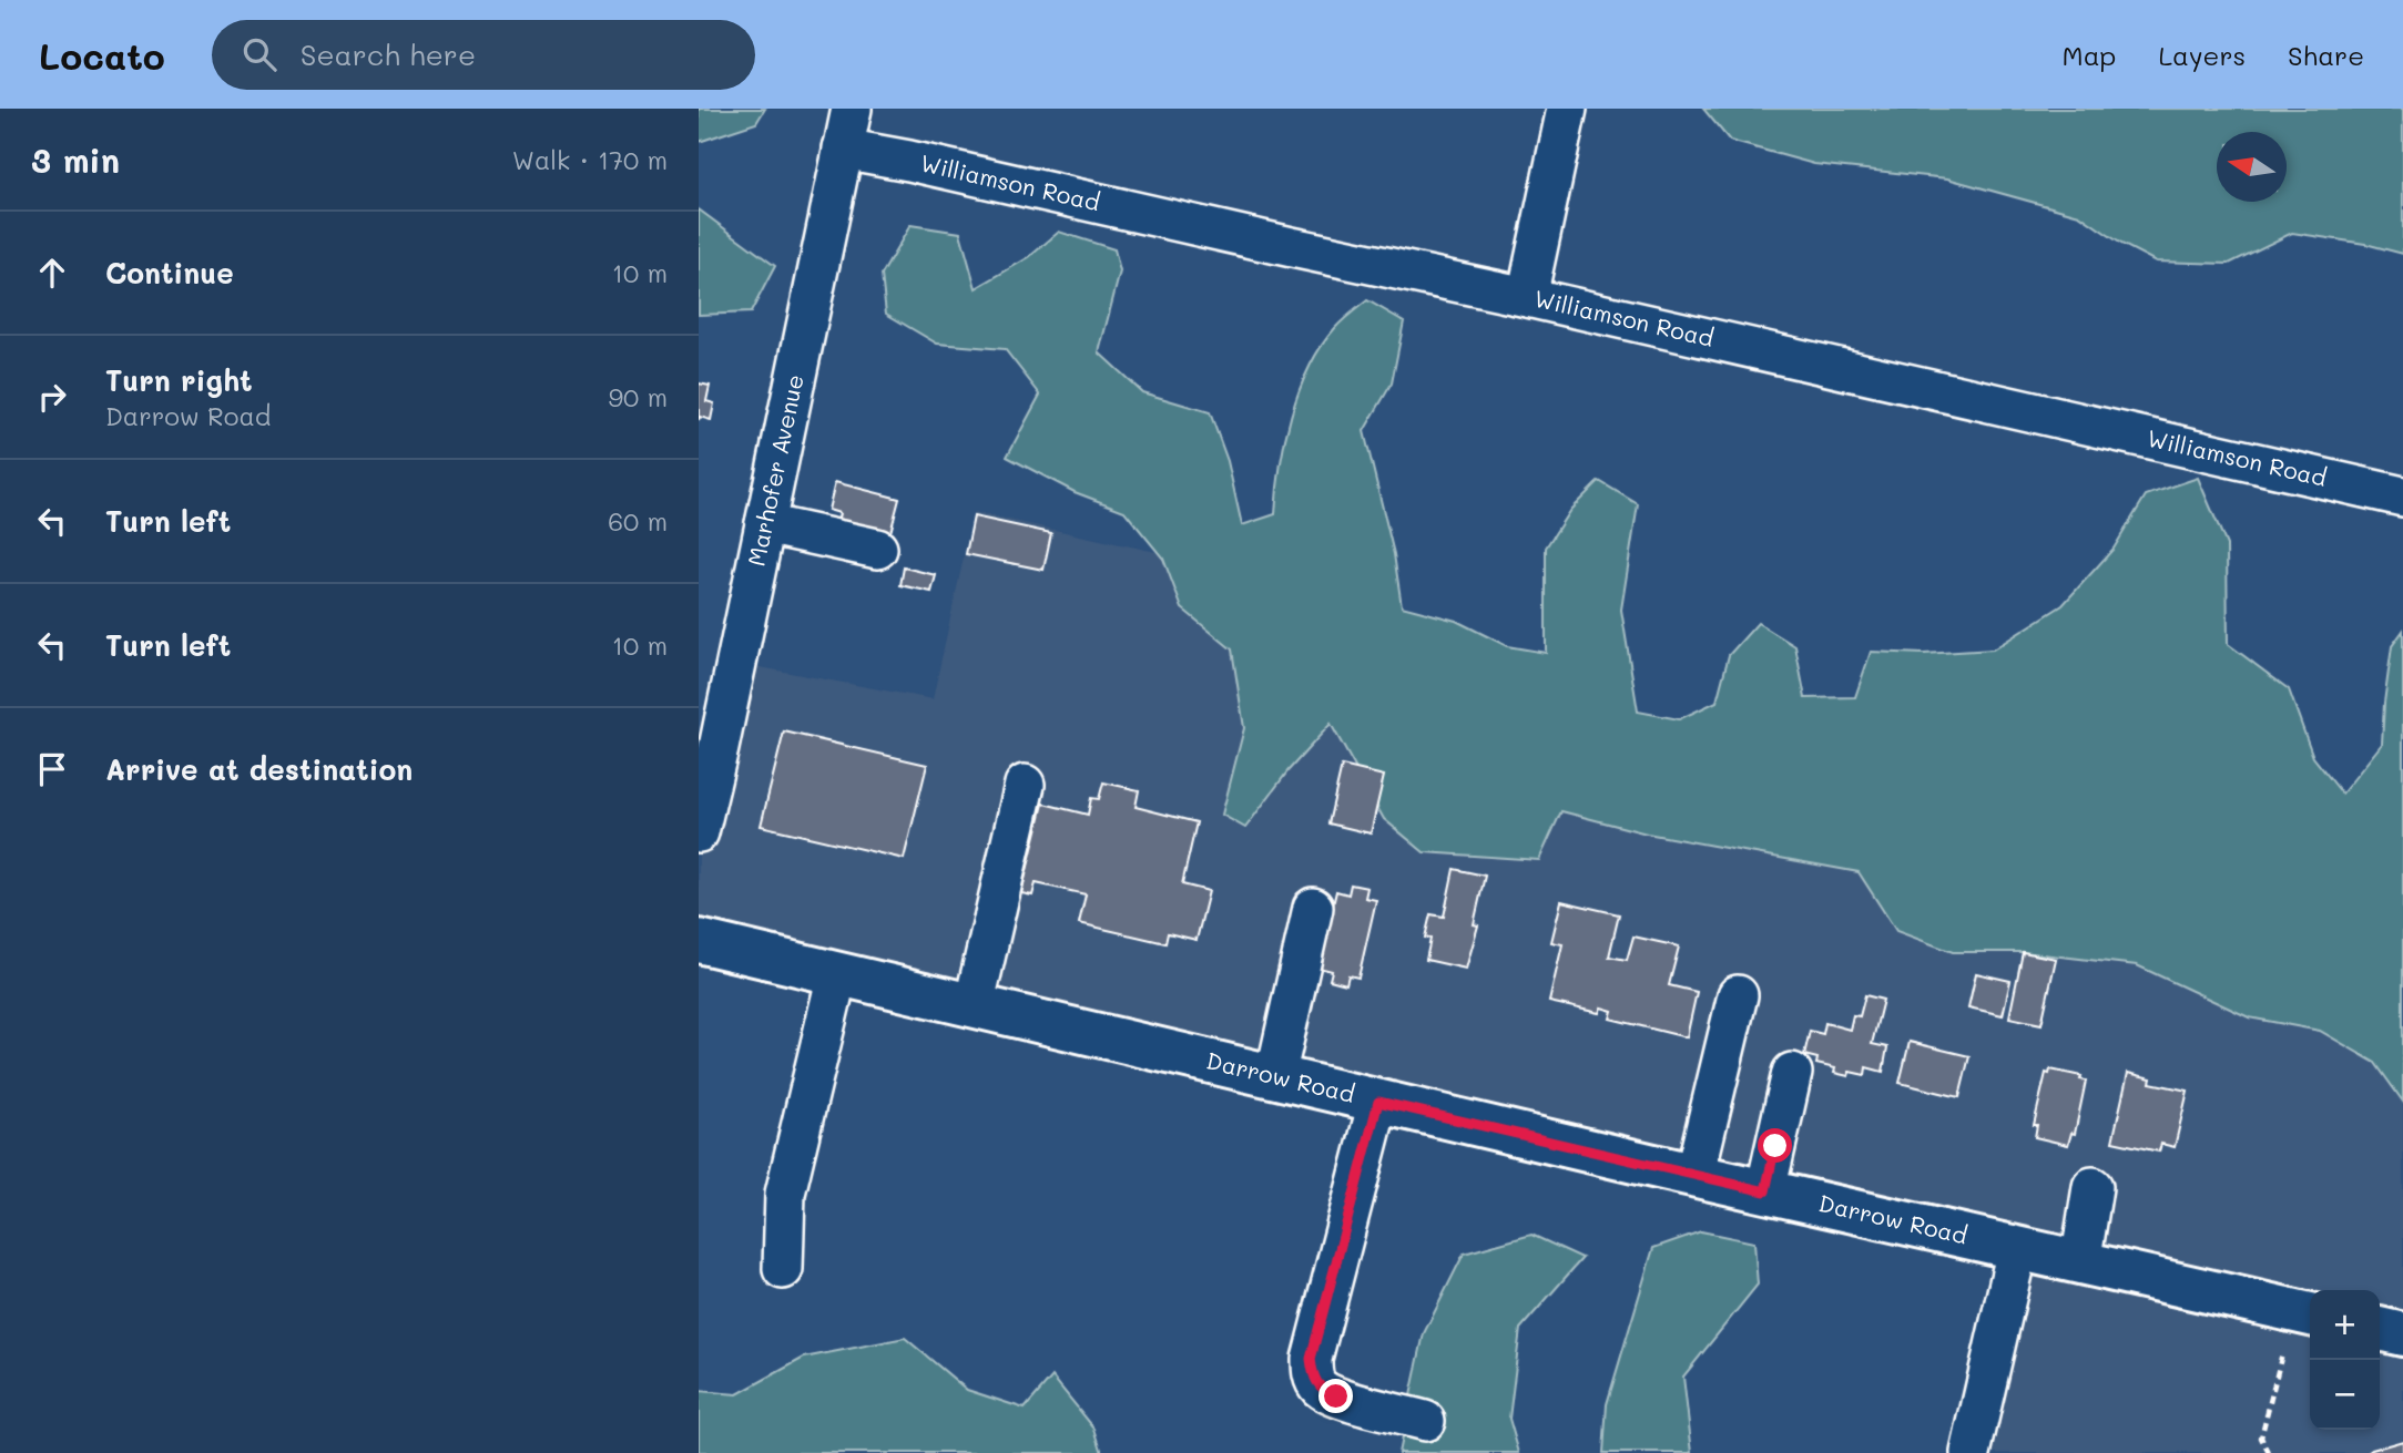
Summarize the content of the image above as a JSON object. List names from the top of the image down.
{
  "streets": {
    "main road": ["Darrow Road"],
    "street": ["Williamson Road", "Marhofer Avenue"]
  },
  "crossings": [
    ["Williamson Road", "Marhofer Avenue"]
  ],
  "north": "left",
  "page": {
    "header": "Locato",
    "search": "Search here",
    "nav": ["Map", "Layers", "Share"],
    "heading": ["3 min", "Walk · 170 m"],
    "list": [
      ["Continue", "10 m"],
      ["Turn right", "Darrow Road", "90 m"],
      ["Turn left", "60 m"],
      ["Turn left", "10 m"],
      "Arrive at destination"
    ],
    "map_buttons": ["+", "−"]
  }
}
